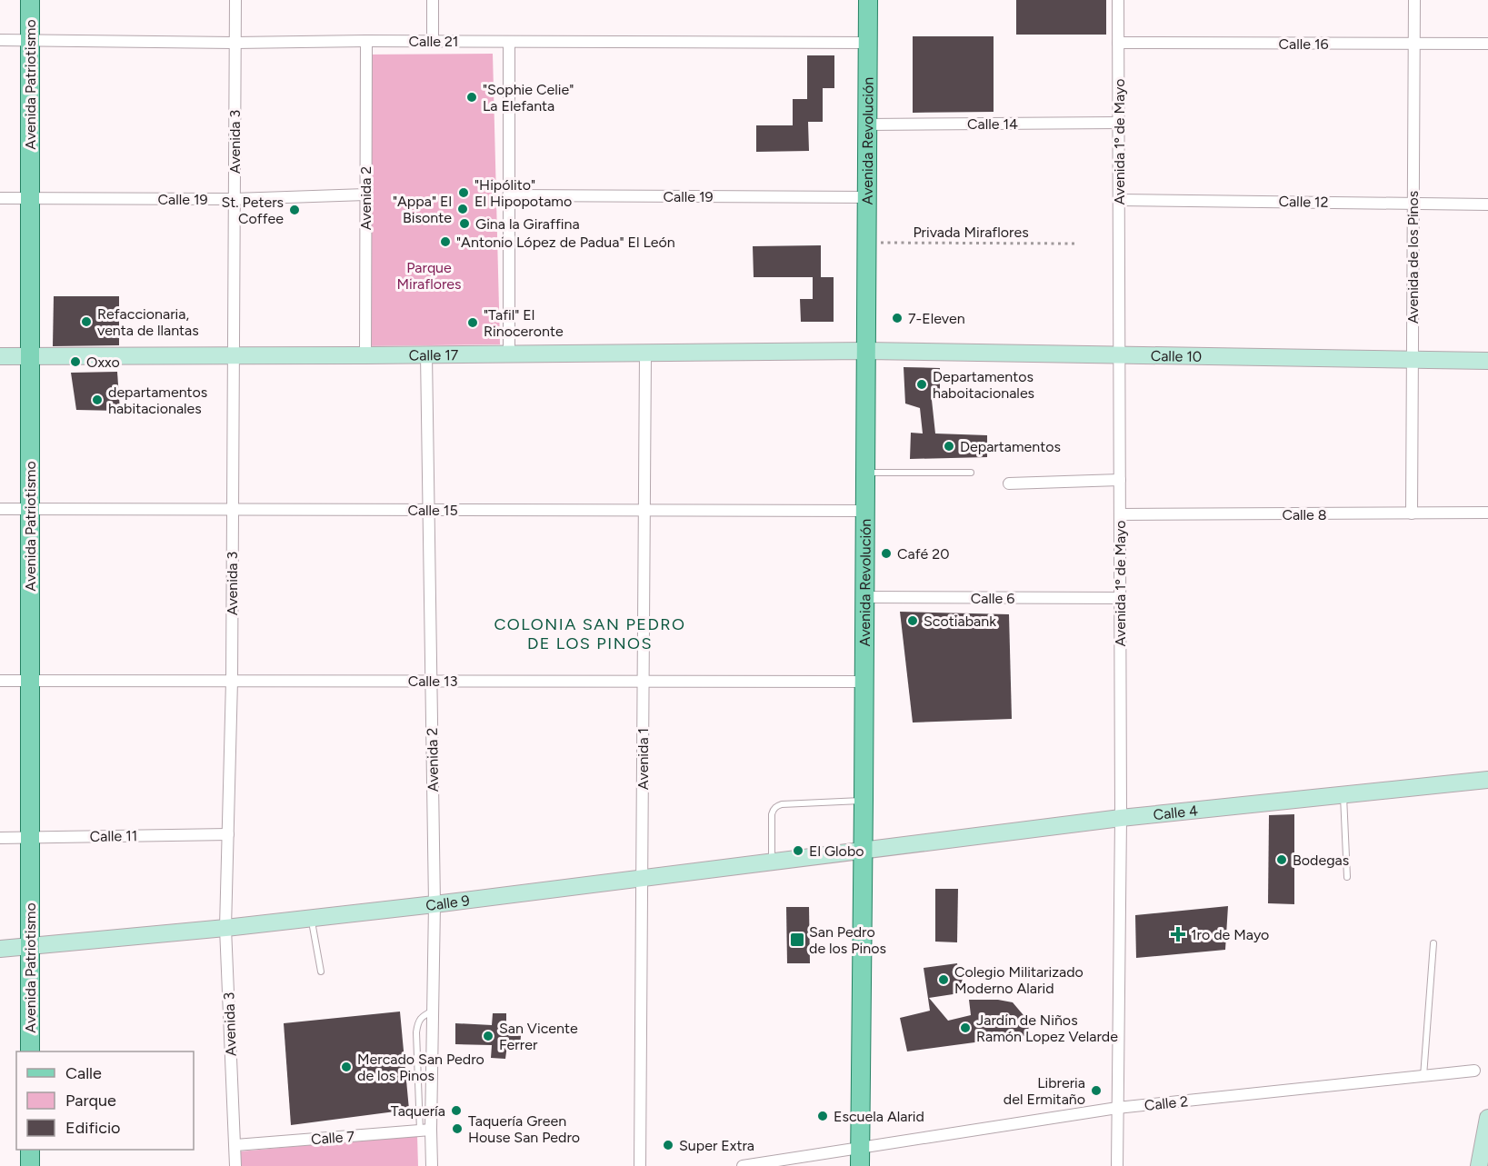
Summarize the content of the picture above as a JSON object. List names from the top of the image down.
{
  "streets": {
    "main road": ["Avenida Patriotismo", "Avenida Revolución"],
    "street": [
      "Calle 21",
      "Calle 16",
      "Calle 14",
      "Avenida 3",
      "Avenida 1º de Mayo",
      "Calle 19",
      "Avenida 2",
      "Calle 12",
      "Avenida de los Pinos",
      "Calle 17",
      "Calle 10",
      "Calle 15",
      "Calle 8",
      "Calle 6",
      "Calle 13",
      "Avenida 1",
      "Calle 4",
      "Calle 11",
      "Calle 9",
      "Calle 2",
      "Calle 7"
    ],
    "path": ["Privada Miraflores"]
  },
  "crossings": [
    ["Calle 21", "Avenida Patriotismo"],
    ["Calle 21", "Avenida 3"],
    ["Calle 21", "Avenida Revolución"],
    ["Calle 21", "Avenida 2"],
    ["Calle 16", "Avenida 1º de Mayo"],
    ["Calle 16", "Avenida de los Pinos"],
    ["Avenida Patriotismo", "Calle 19"],
    ["Avenida Patriotismo", "Calle 17"],
    ["Avenida Patriotismo", "Calle 15"],
    ["Avenida Patriotismo", "Calle 13"],
    ["Avenida Patriotismo", "Calle 11"],
    ["Avenida Patriotismo", "Calle 9"],
    ["Calle 14", "Avenida Revolución"],
    ["Calle 14", "Avenida 1º de Mayo"],
    ["Avenida 3", "Calle 19"],
    ["Avenida 3", "Calle 17"],
    ["Avenida 3", "Calle 15"],
    ["Avenida 3", "Calle 13"],
    ["Avenida 3", "Calle 11"],
    ["Avenida 3", "Calle 9"],
    ["Avenida 3", "Calle 7"],
    ["Avenida Revolución", "Calle 19"],
    ["Avenida Revolución", "Privada Miraflores"],
    ["Avenida Revolución", "Calle 17"],
    ["Avenida Revolución", "Calle 10"],
    ["Avenida Revolución", "Calle 15"],
    ["Avenida Revolución", "Calle 6"],
    ["Avenida Revolución", "Calle 13"],
    ["Avenida Revolución", "Calle 4"],
    ["Avenida Revolución", "Calle 9"],
    ["Avenida Revolución", "Calle 2"],
    ["Avenida 1º de Mayo", "Calle 12"],
    ["Avenida 1º de Mayo", "Calle 10"],
    ["Avenida 1º de Mayo", "Calle 8"],
    ["Avenida 1º de Mayo", "Calle 6"],
    ["Avenida 1º de Mayo", "Calle 4"],
    ["Avenida 1º de Mayo", "Calle 2"],
    ["Calle 19", "Avenida 2"],
    ["Avenida 2", "Calle 17"],
    ["Avenida 2", "Calle 15"],
    ["Avenida 2", "Calle 13"],
    ["Avenida 2", "Calle 9"],
    ["Avenida 2", "Calle 7"],
    ["Calle 12", "Avenida de los Pinos"],
    ["Avenida de los Pinos", "Calle 10"],
    ["Avenida de los Pinos", "Calle 8"],
    ["Calle 17", "Calle 10"],
    ["Calle 17", "Avenida 1"],
    ["Calle 15", "Avenida 1"],
    ["Calle 13", "Avenida 1"],
    ["Avenida 1", "Calle 9"],
    ["Calle 4", "Calle 9"]
  ],
  "districts": ["COLONIA SAN PEDRO DE LOS PINOS"],
  "parks": ["Parque Miraflores"],
  "places": {
    "other": [
      "\"Sophie Celie\" La Elefanta",
      "\"Hipólito\" El Hipopotamo",
      "\"Appa\" El Bisonte",
      "St. Peters Coffee",
      "Gina la Giraffina",
      "\"Antonio López de Padua\" El León",
      "7-Eleven",
      "Refaccionaria, venta de llantas",
      "\"Tafil\" El Rinoceronte",
      "Oxxo",
      "Departamentos haboitacionales",
      "departamentos habitacionales",
      "Departamentos",
      "Café 20",
      "Scotiabank",
      "El Globo",
      "Bodegas",
      "Colegio Militarizado Moderno Alarid",
      "Jardin de Niños Ramón Lopez Velarde",
      "San Vicente Ferrer",
      "Mercado San Pedro de los Pinos",
      "Libreria del Ermitaño",
      "Taquería",
      "Escuela Alarid",
      "Taquería Green House San Pedro",
      "Super Extra"
    ],
    "health": ["1ro de Mayo"],
    "transit": ["San Pedro de los Pinos"]
  },
  "legend": ["Calle", "Parque", "Edificio"]
}
